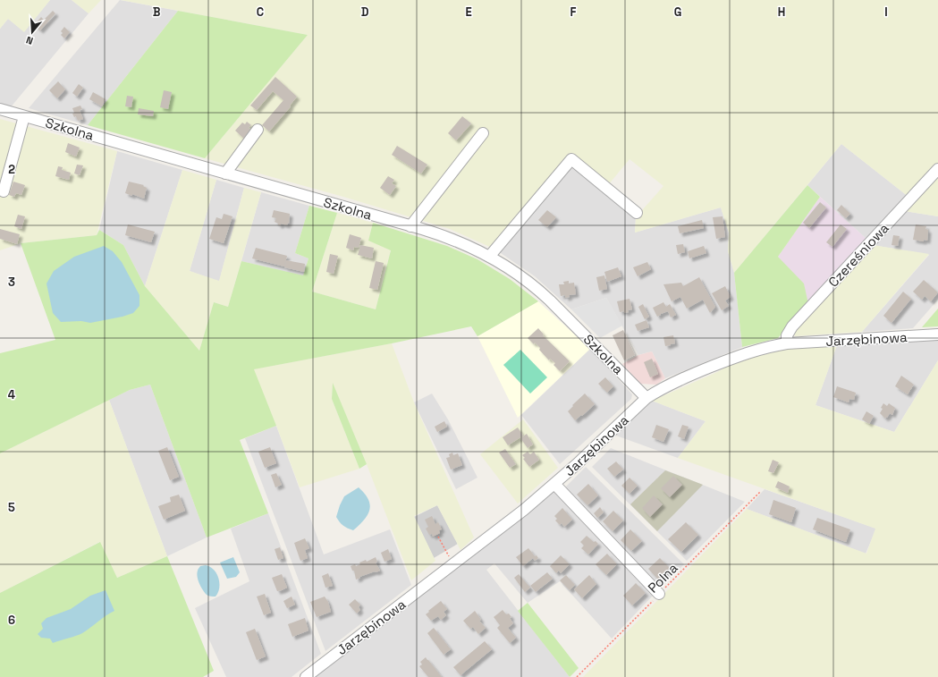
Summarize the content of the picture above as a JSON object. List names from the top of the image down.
{
  "streets": {
    "street": ["Szkolna", "Czereśniowa", "Jarzębinowa"],
    "path": ["Polna"]
  },
  "crossings": [
    ["Szkolna", "Jarzębinowa"],
    ["Czereśniowa", "Jarzębinowa"]
  ],
  "north": "bottom",
  "grid": {
    "columns": [
      "B",
      "C",
      "D",
      "E",
      "F",
      "G",
      "H",
      "I"
    ],
    "rows": [
      "2",
      "3",
      "4",
      "5",
      "6"
    ]
  }
}
